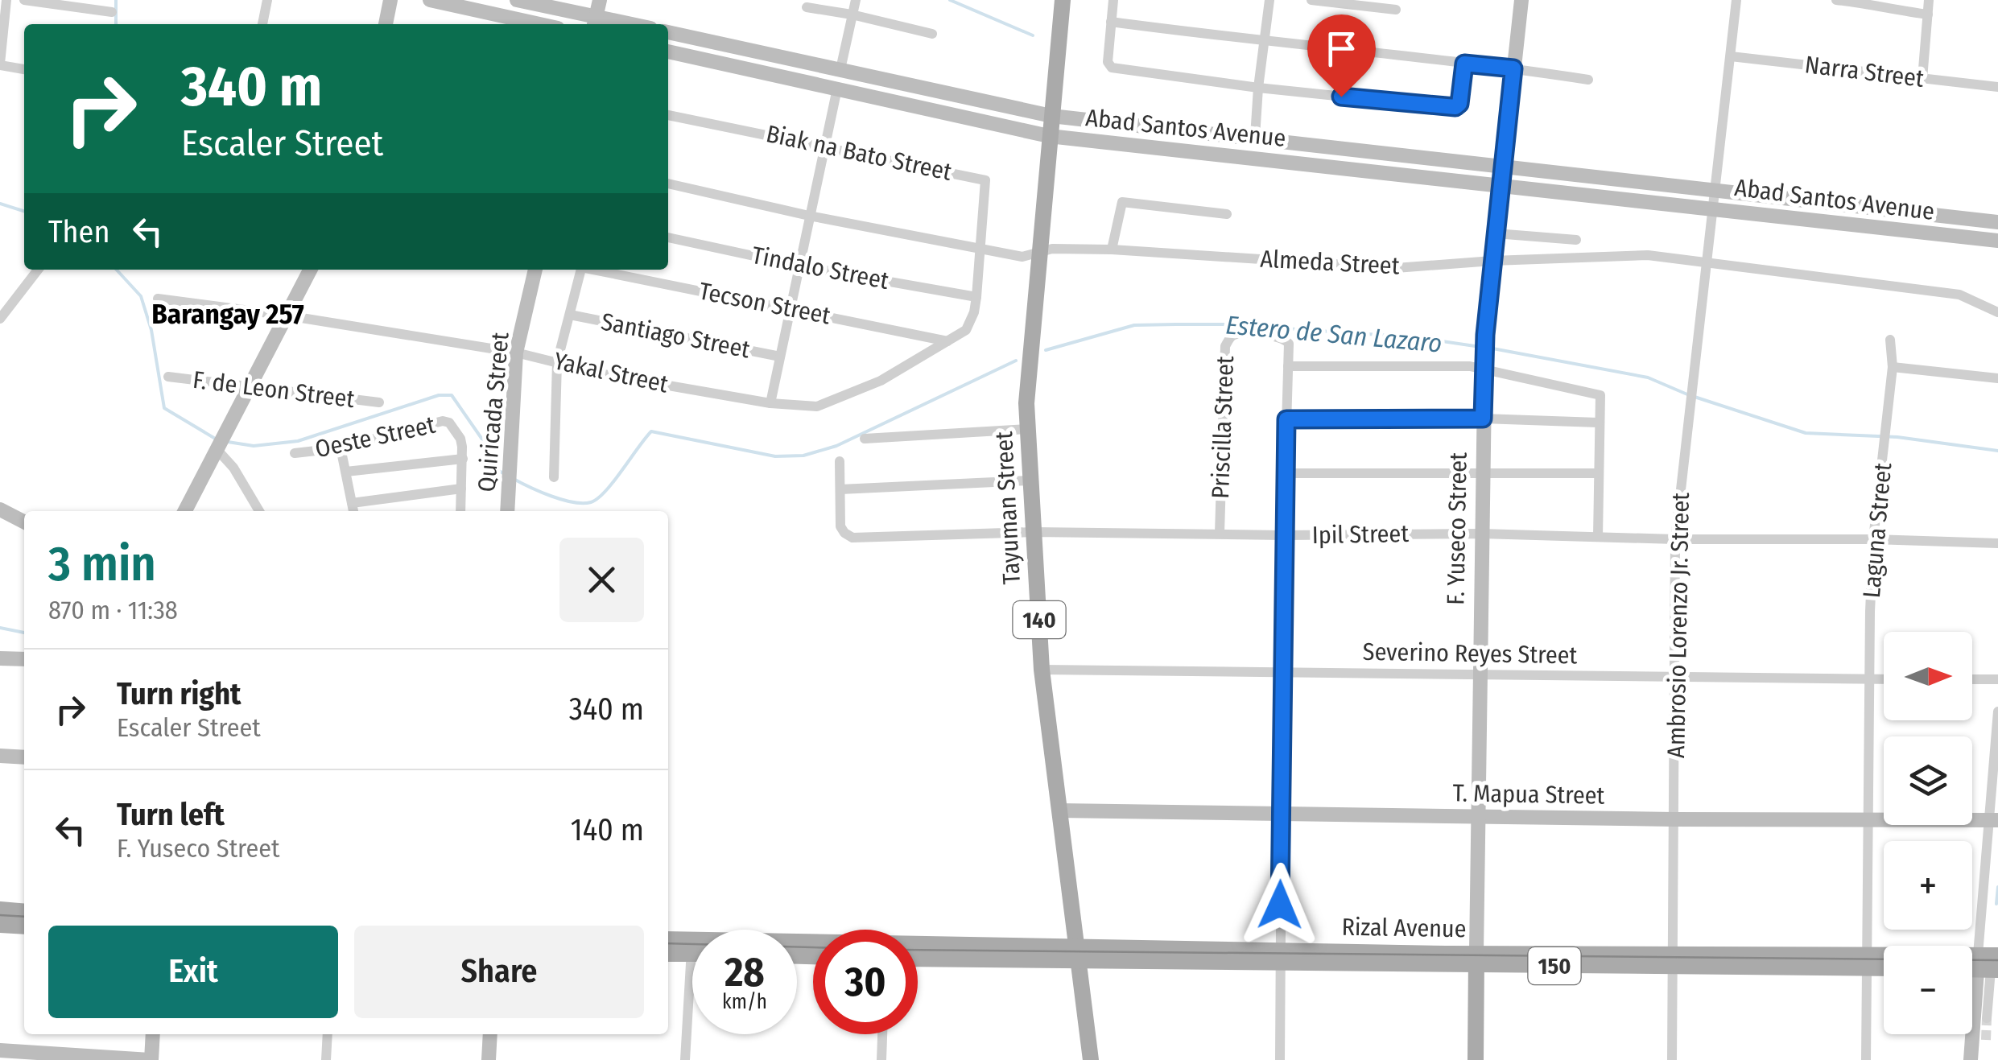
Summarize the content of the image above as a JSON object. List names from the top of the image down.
{
  "streets": {
    "main road": [
      "Abad Santos Avenue",
      "Quiricada Street",
      "Tayuman Street",
      "F. Yuseco Street",
      "140",
      "T. Mapua Street",
      "Rizal Avenue",
      "150"
    ],
    "street": [
      "Narra Street",
      "Biak na Bato Street",
      "Almeda Street",
      "Tindalo Street",
      "Tecson Street",
      "Santiago Street",
      "Yakal Street",
      "F. de Leon Street",
      "Priscilla Street",
      "Oeste Street",
      "Laguna Street",
      "Ipil Street",
      "Ambrosio Lorenzo Jr. Street",
      "Severino Reyes Street"
    ]
  },
  "crossings": [
    ["Narra Street", "Ambrosio Lorenzo Jr. Street"],
    ["Abad Santos Avenue", "Tayuman Street"],
    ["Abad Santos Avenue", "F. Yuseco Street"],
    ["Abad Santos Avenue", "Ambrosio Lorenzo Jr. Street"],
    ["Biak na Bato Street", "Almeda Street"],
    ["Biak na Bato Street", "Yakal Street"],
    ["Almeda Street", "Yakal Street"],
    ["Almeda Street", "Tayuman Street"],
    ["Almeda Street", "F. Yuseco Street"],
    ["Almeda Street", "Ambrosio Lorenzo Jr. Street"],
    ["Tindalo Street", "Yakal Street"],
    ["Tecson Street", "Yakal Street"],
    ["Yakal Street", "Quiricada Street"],
    ["Priscilla Street", "Ipil Street"],
    ["Tayuman Street", "Ipil Street"],
    ["Tayuman Street", "Severino Reyes Street"],
    ["Tayuman Street", "T. Mapua Street"],
    ["Tayuman Street", "Rizal Avenue"],
    ["F. Yuseco Street", "Ipil Street"],
    ["F. Yuseco Street", "Severino Reyes Street"],
    ["F. Yuseco Street", "T. Mapua Street"],
    ["F. Yuseco Street", "Rizal Avenue"],
    ["Laguna Street", "Ipil Street"],
    ["Laguna Street", "Severino Reyes Street"],
    ["Laguna Street", "T. Mapua Street"],
    ["Laguna Street", "Rizal Avenue"],
    ["Ipil Street", "Ambrosio Lorenzo Jr. Street"],
    ["Ambrosio Lorenzo Jr. Street", "Severino Reyes Street"],
    ["Ambrosio Lorenzo Jr. Street", "T. Mapua Street"],
    ["Ambrosio Lorenzo Jr. Street", "Rizal Avenue"]
  ],
  "districts": ["Barangay 257"],
  "water": ["Estero de San Lazaro"],
  "north": "right",
  "page": {
    "turn": ["340 m", "Escaler Street"],
    "then": "Then",
    "heading": ["3 min", "870 m · 11:38"],
    "map_buttons": ["+", "−"],
    "list": [
      {
        "name": "Turn right",
        "note": "Escaler Street",
        "value": "340 m"
      },
      {
        "name": "Turn left",
        "note": "F. Yuseco Street",
        "value": "140 m"
      }
    ],
    "buttons": ["Exit", "Share"],
    "speed": "28 km/h",
    "limit": "30"
  }
}
